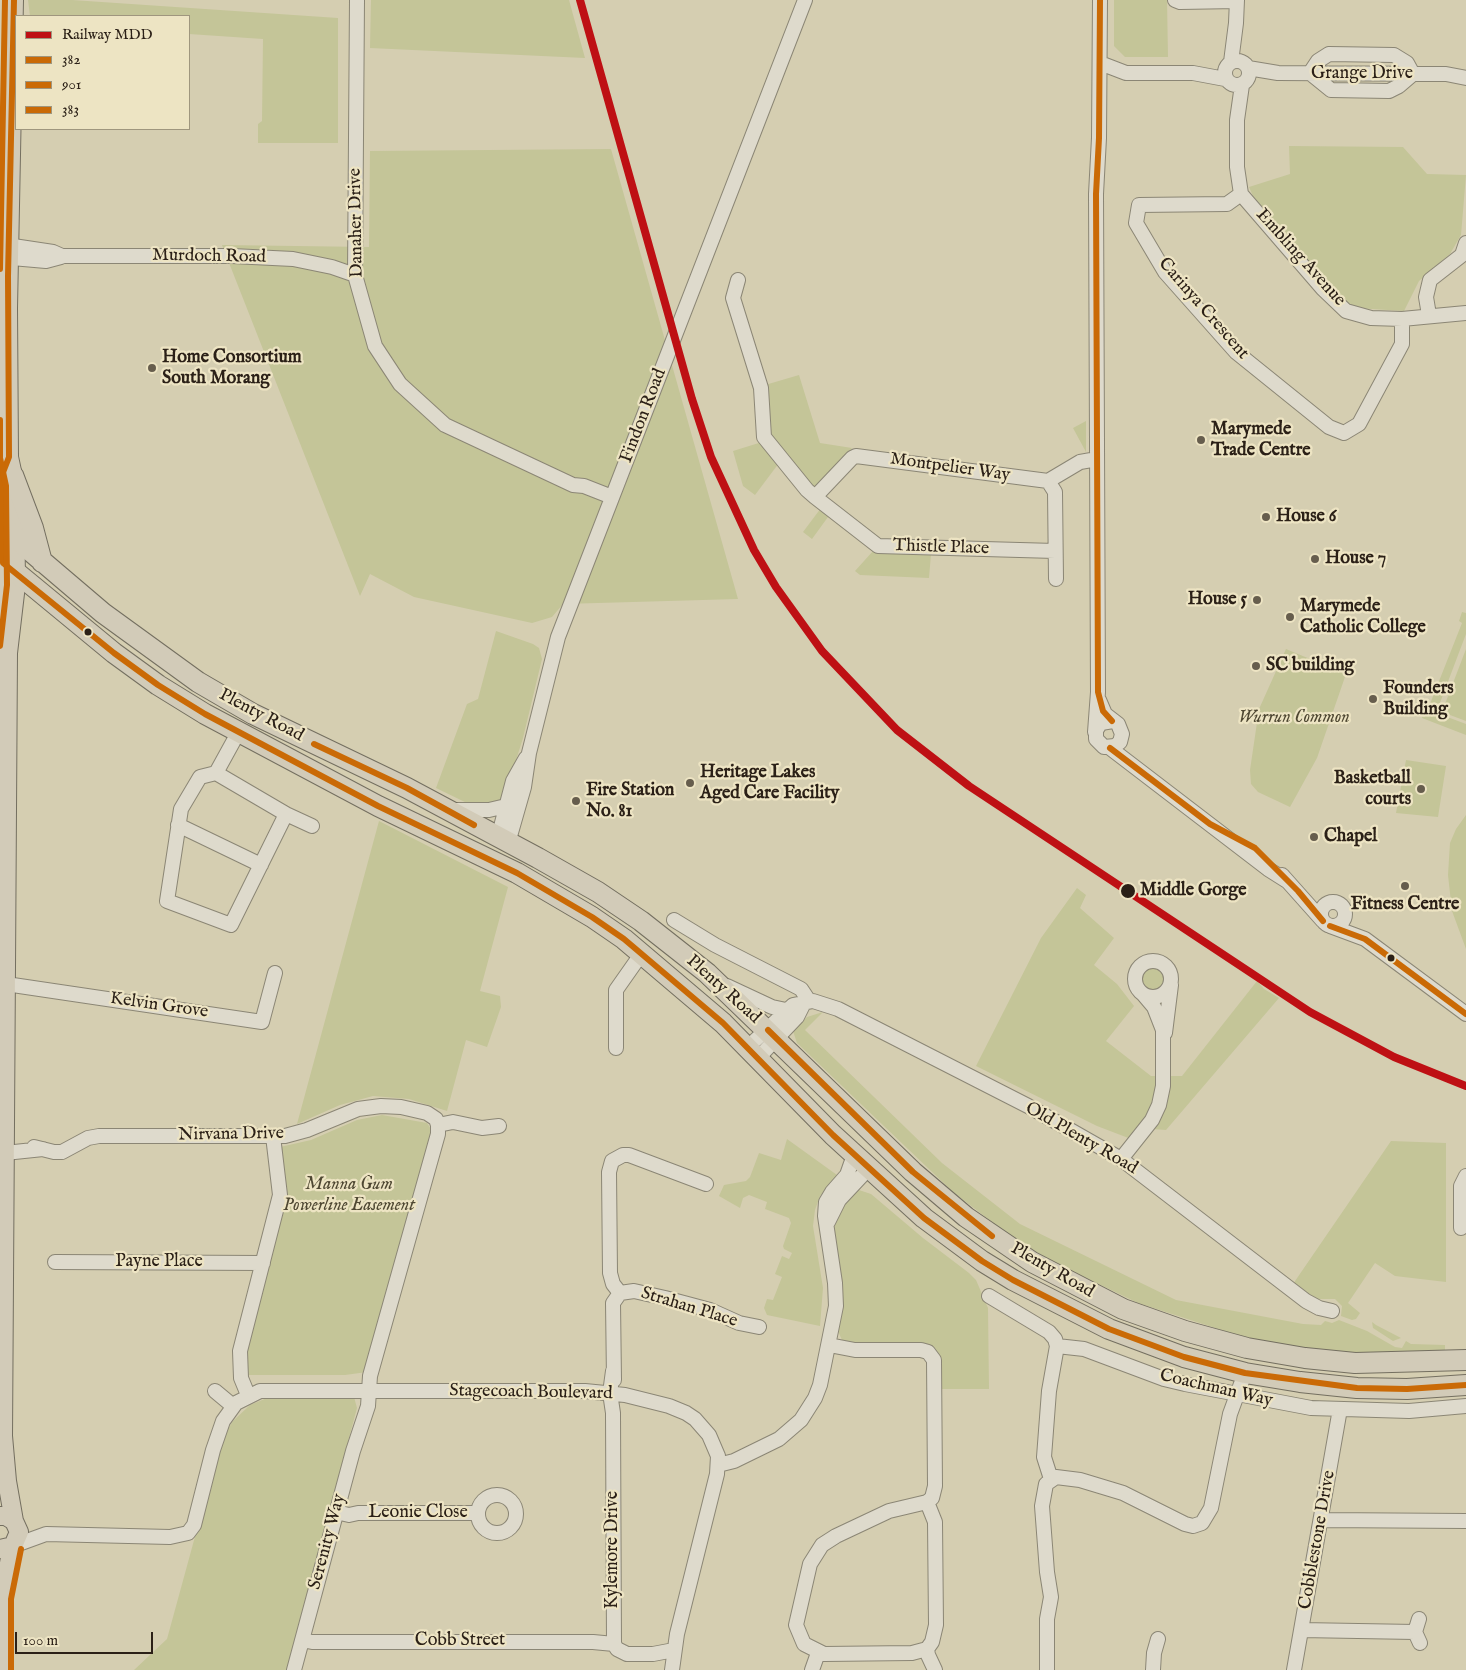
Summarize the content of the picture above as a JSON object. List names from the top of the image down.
{
  "streets": {
    "highway": ["Findon Road", "Plenty Road"],
    "street": [
      "Grange Drive",
      "Danaher Drive",
      "Murdoch Road",
      "Embling Avenue",
      "Carinya Crescent",
      "Montpelier Way",
      "Thistle Place",
      "Kelvin Grove",
      "Nirvana Drive",
      "Old Plenty Road",
      "Payne Place",
      "Strahan Place",
      "Coachman Way",
      "Stagecoach Boulevard",
      "Leonie Close",
      "Cobblestone Drive",
      "Serenity Way",
      "Kylemore Drive",
      "Cobb Street"
    ]
  },
  "crossings": [
    ["Grange Drive", "Embling Avenue"],
    ["Danaher Drive", "Murdoch Road"],
    ["Danaher Drive", "Findon Road"],
    ["Embling Avenue", "Carinya Crescent"],
    ["Findon Road", "Plenty Road"],
    ["Montpelier Way", "Thistle Place"],
    ["Nirvana Drive", "Serenity Way"],
    ["Strahan Place", "Kylemore Drive"],
    ["Coachman Way", "Cobblestone Drive"],
    ["Stagecoach Boulevard", "Serenity Way"],
    ["Stagecoach Boulevard", "Kylemore Drive"],
    ["Leonie Close", "Serenity Way"],
    ["Serenity Way", "Cobb Street"],
    ["Kylemore Drive", "Cobb Street"]
  ],
  "parks": ["Wurrun Common", "Manna Gum Powerline Easement"],
  "places": [
    "Home Consortium South Morang",
    "Marymede Trade Centre",
    "House 6",
    "House 7",
    "House 5",
    "Marymede Catholic College",
    "SC building",
    "Founders Building",
    "Heritage Lakes Aged Care Facility",
    "Basketball courts",
    "Fire Station No. 81",
    "Chapel",
    "Fitness Centre",
    "Middle Gorge"
  ],
  "lines": [
    "rail line MDD",
    "transit line 382",
    "transit line 901",
    "transit line 383"
  ],
  "legend": [
    "Railway MDD",
    "382",
    "901",
    "383"
  ],
  "scale_bar": "100 m"
}
